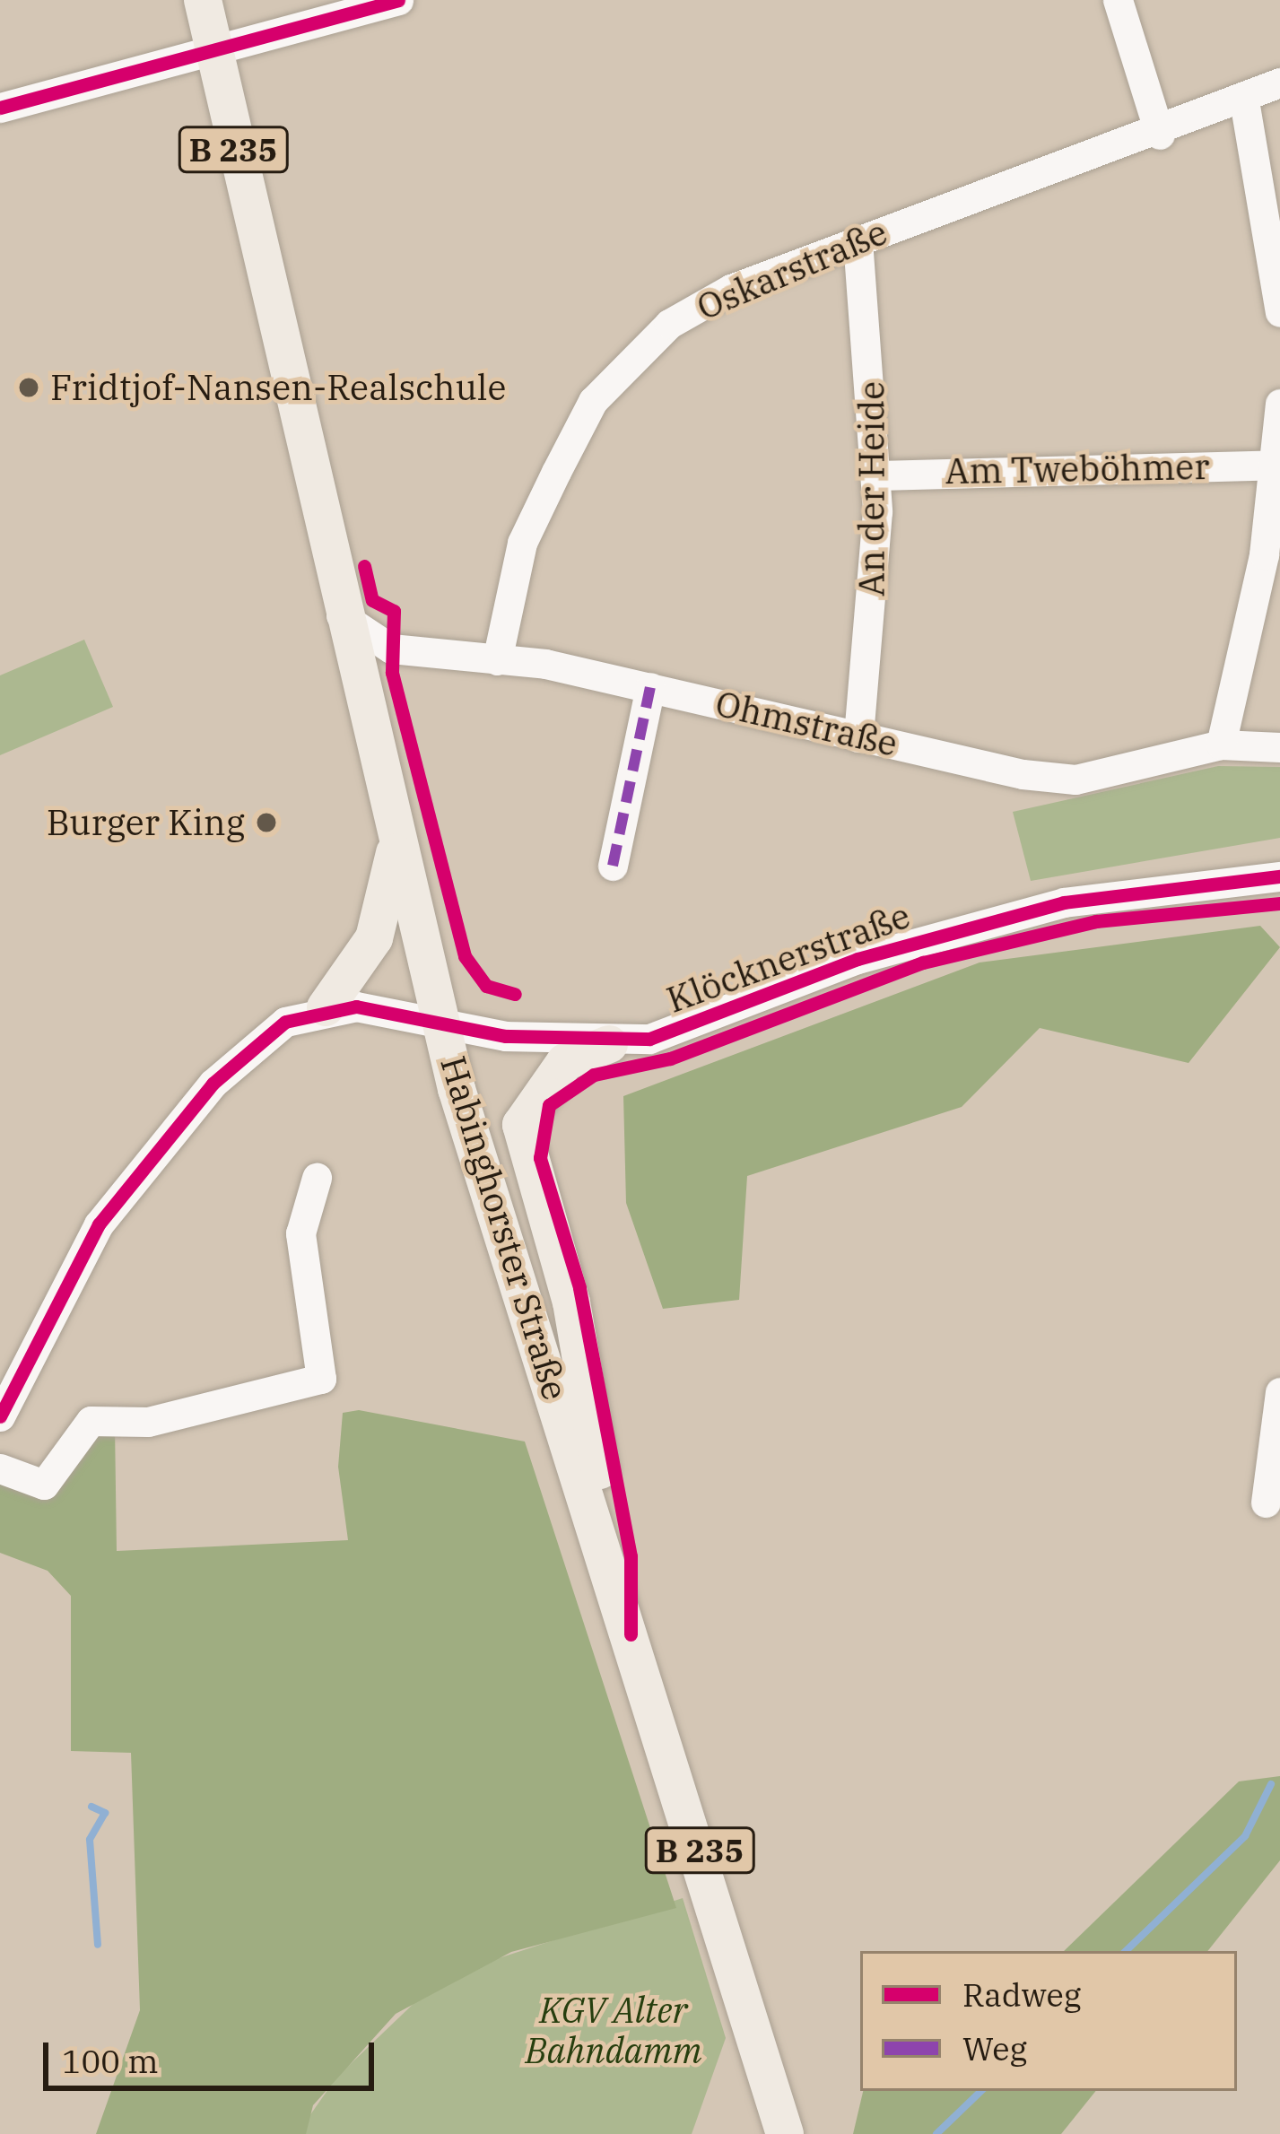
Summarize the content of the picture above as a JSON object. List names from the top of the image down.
{
  "streets": {
    "main road": ["B 235", "Habinghorster Straße"],
    "street": [
      "Oskarstraße",
      "Am Tweböhmer",
      "An der Heide",
      "Ohmstraße",
      "Klöcknerstraße"
    ]
  },
  "crossings": [
    ["B 235", "Habinghorster Straße"],
    ["Oskarstraße", "An der Heide"],
    ["Oskarstraße", "Ohmstraße"],
    ["Am Tweböhmer", "An der Heide"],
    ["An der Heide", "Ohmstraße"],
    ["Ohmstraße", "Habinghorster Straße"],
    ["Klöcknerstraße", "Habinghorster Straße"]
  ],
  "parks": ["KGV Alter Bahndamm"],
  "places": ["Fridtjof-Nansen-Realschule", "Burger King"],
  "legend": ["Radweg", "Weg"],
  "scale_bar": "100 m"
}
